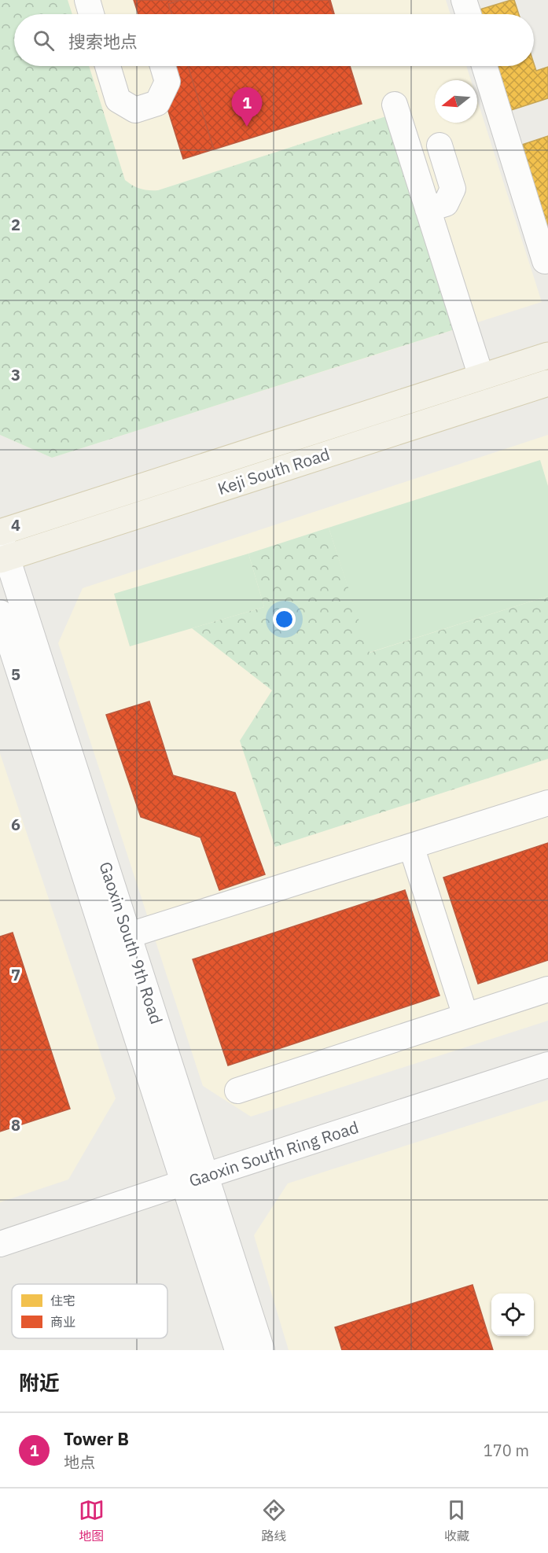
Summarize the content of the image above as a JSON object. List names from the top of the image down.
{
  "streets": {
    "main road": ["Keji South Road"],
    "street": ["Gaoxin South 9th Road", "Gaoxin South Ring Road"]
  },
  "crossings": [
    ["Keji South Road", "Gaoxin South 9th Road"],
    ["Gaoxin South 9th Road", "Gaoxin South Ring Road"]
  ],
  "legend": ["住宅", "商业"],
  "north": "left",
  "page": {
    "search": "搜索地点",
    "pins": "1",
    "heading": "附近",
    "list": [
      {
        "mark": "1",
        "name": "Tower B",
        "note": "地点",
        "value": "170 m"
      }
    ],
    "nav": ["地图", "路线", "收藏"]
  },
  "grid": {
    "rows": [
      "2",
      "3",
      "4",
      "5",
      "6",
      "7",
      "8"
    ]
  }
}
